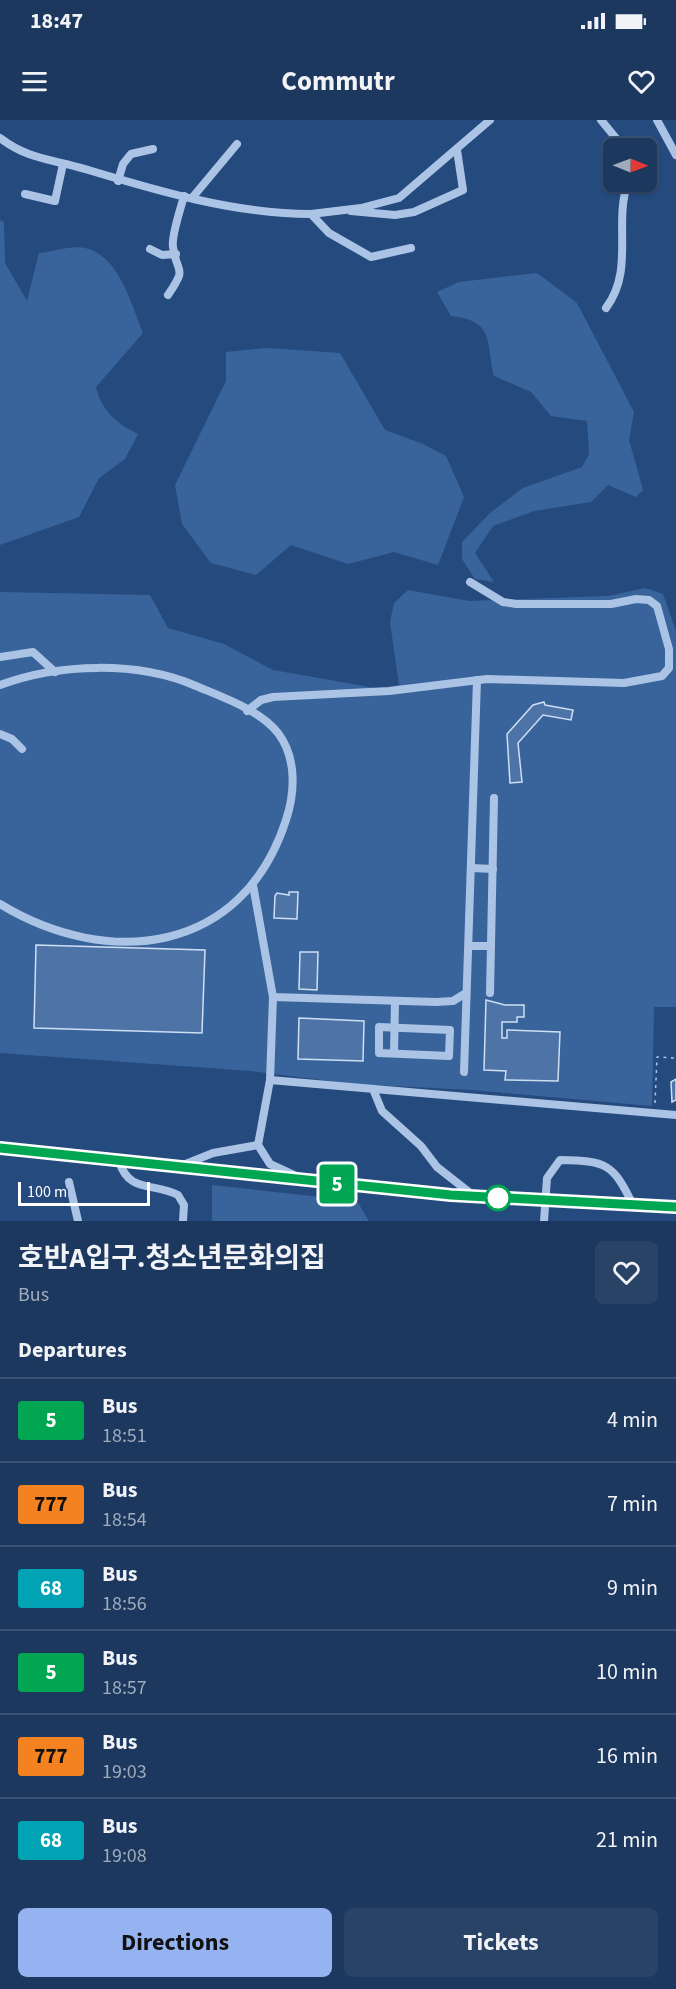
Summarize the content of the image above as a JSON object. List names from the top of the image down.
{
  "lines": ["bus line 5"],
  "scale_bar": "100 m",
  "north": "right",
  "page": {
    "status": "18:47",
    "header": "Commutr",
    "on_map": "5",
    "scale": "100 m",
    "heading": [
      ["호반A입구.청소년문화의집", "Bus"],
      "Departures"
    ],
    "list": [
      {
        "mark": "5",
        "name": "Bus",
        "note": "18:51",
        "value": "4 min"
      },
      {
        "mark": "777",
        "name": "Bus",
        "note": "18:54",
        "value": "7 min"
      },
      {
        "mark": "68",
        "name": "Bus",
        "note": "18:56",
        "value": "9 min"
      },
      {
        "mark": "5",
        "name": "Bus",
        "note": "18:57",
        "value": "10 min"
      },
      {
        "mark": "777",
        "name": "Bus",
        "note": "19:03",
        "value": "16 min"
      },
      {
        "mark": "68",
        "name": "Bus",
        "note": "19:08",
        "value": "21 min"
      }
    ],
    "buttons": ["Directions", "Tickets"]
  }
}
